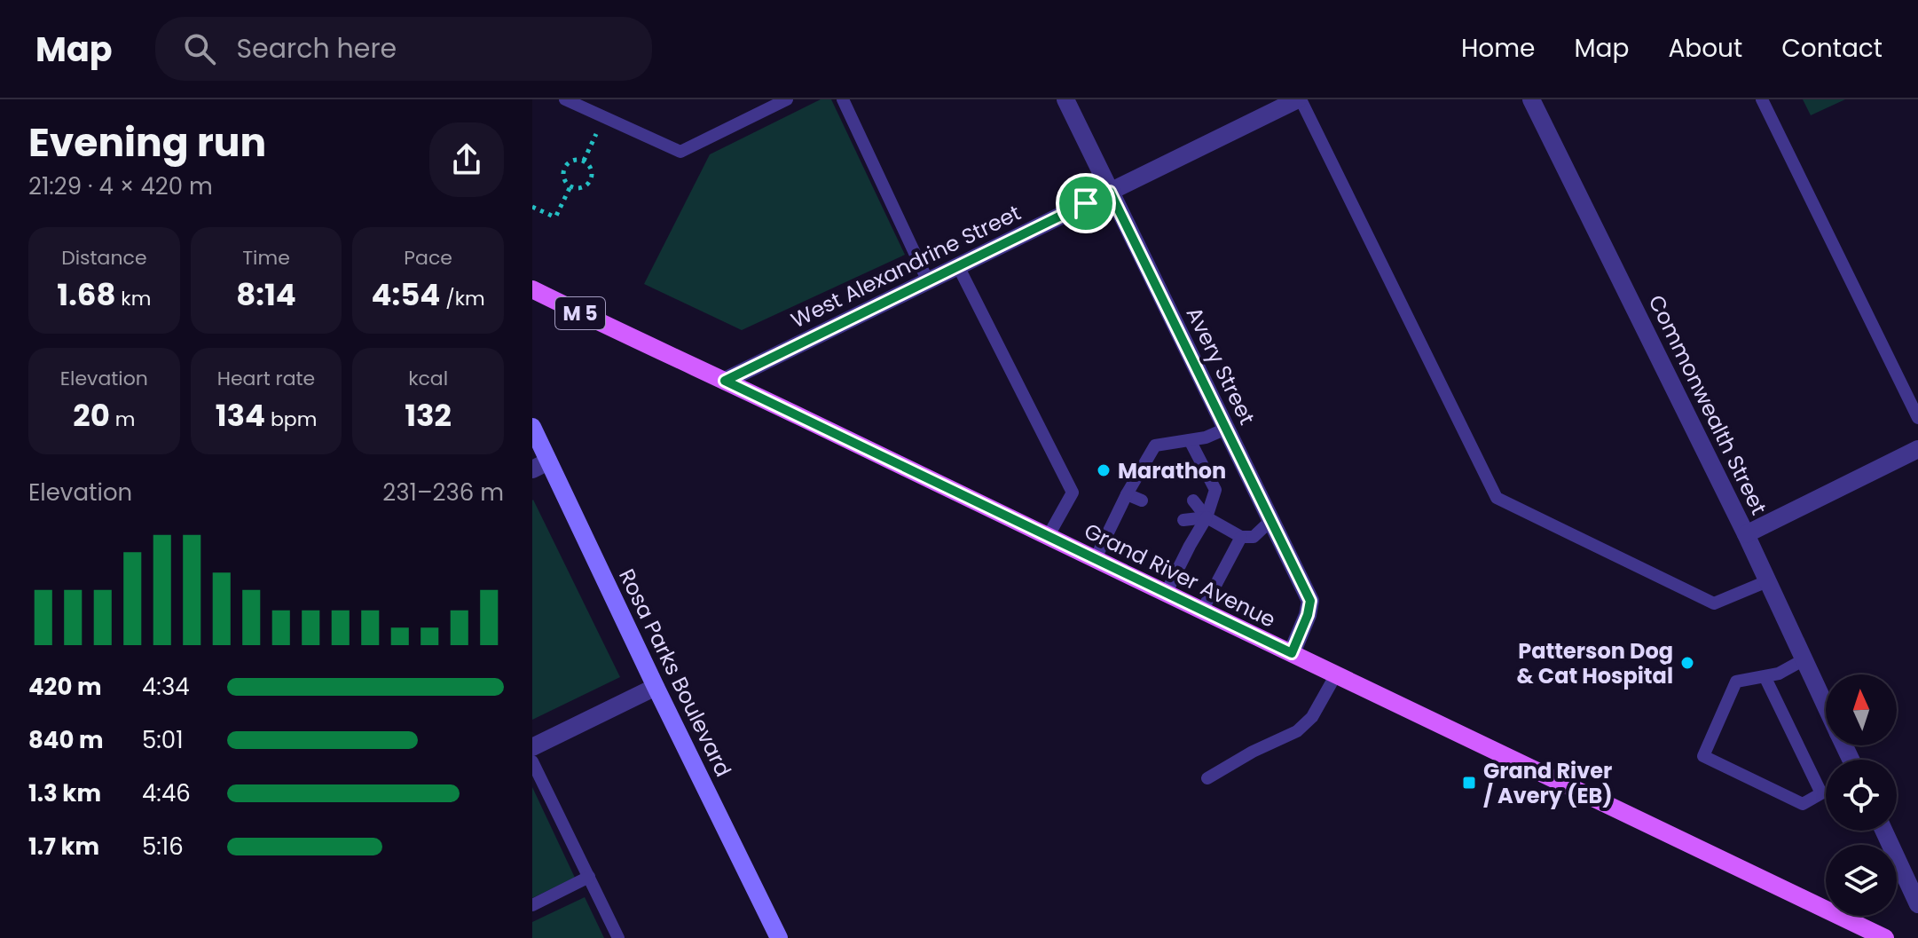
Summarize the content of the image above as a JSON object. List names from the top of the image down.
{
  "streets": {
    "main road": ["M 5", "Grand River Avenue"],
    "street": [
      "West Alexandrine Street",
      "Avery Street",
      "Commonwealth Street",
      "Rosa Parks Boulevard"
    ]
  },
  "crossings": [
    ["West Alexandrine Street", "Avery Street"],
    ["West Alexandrine Street", "Grand River Avenue"],
    ["Avery Street", "Grand River Avenue"]
  ],
  "places": {
    "other": ["Marathon", "Patterson Dog & Cat Hospital"],
    "transit": ["Grand River / Avery (EB)"]
  },
  "north": "top",
  "page": {
    "header": "Map",
    "search": "Search here",
    "nav": [
      "Home",
      "Map",
      "About",
      "Contact"
    ],
    "heading": ["Evening run", "21:29 · 4 × 420 m"],
    "stats": [
      ["Distance", "1.68 km"],
      ["Time", "8:14"],
      ["Pace", "4:54 /km"],
      ["Elevation", "20 m"],
      ["Heart rate", "134 bpm"],
      ["kcal", "132"]
    ],
    "chart": ["Elevation", "231–236 m"],
    "list": [
      {
        "name": "420 m",
        "note": "4:34"
      },
      {
        "name": "840 m",
        "note": "5:01"
      },
      {
        "name": "1.3 km",
        "note": "4:46"
      },
      {
        "name": "1.7 km",
        "note": "5:16"
      }
    ]
  }
}
